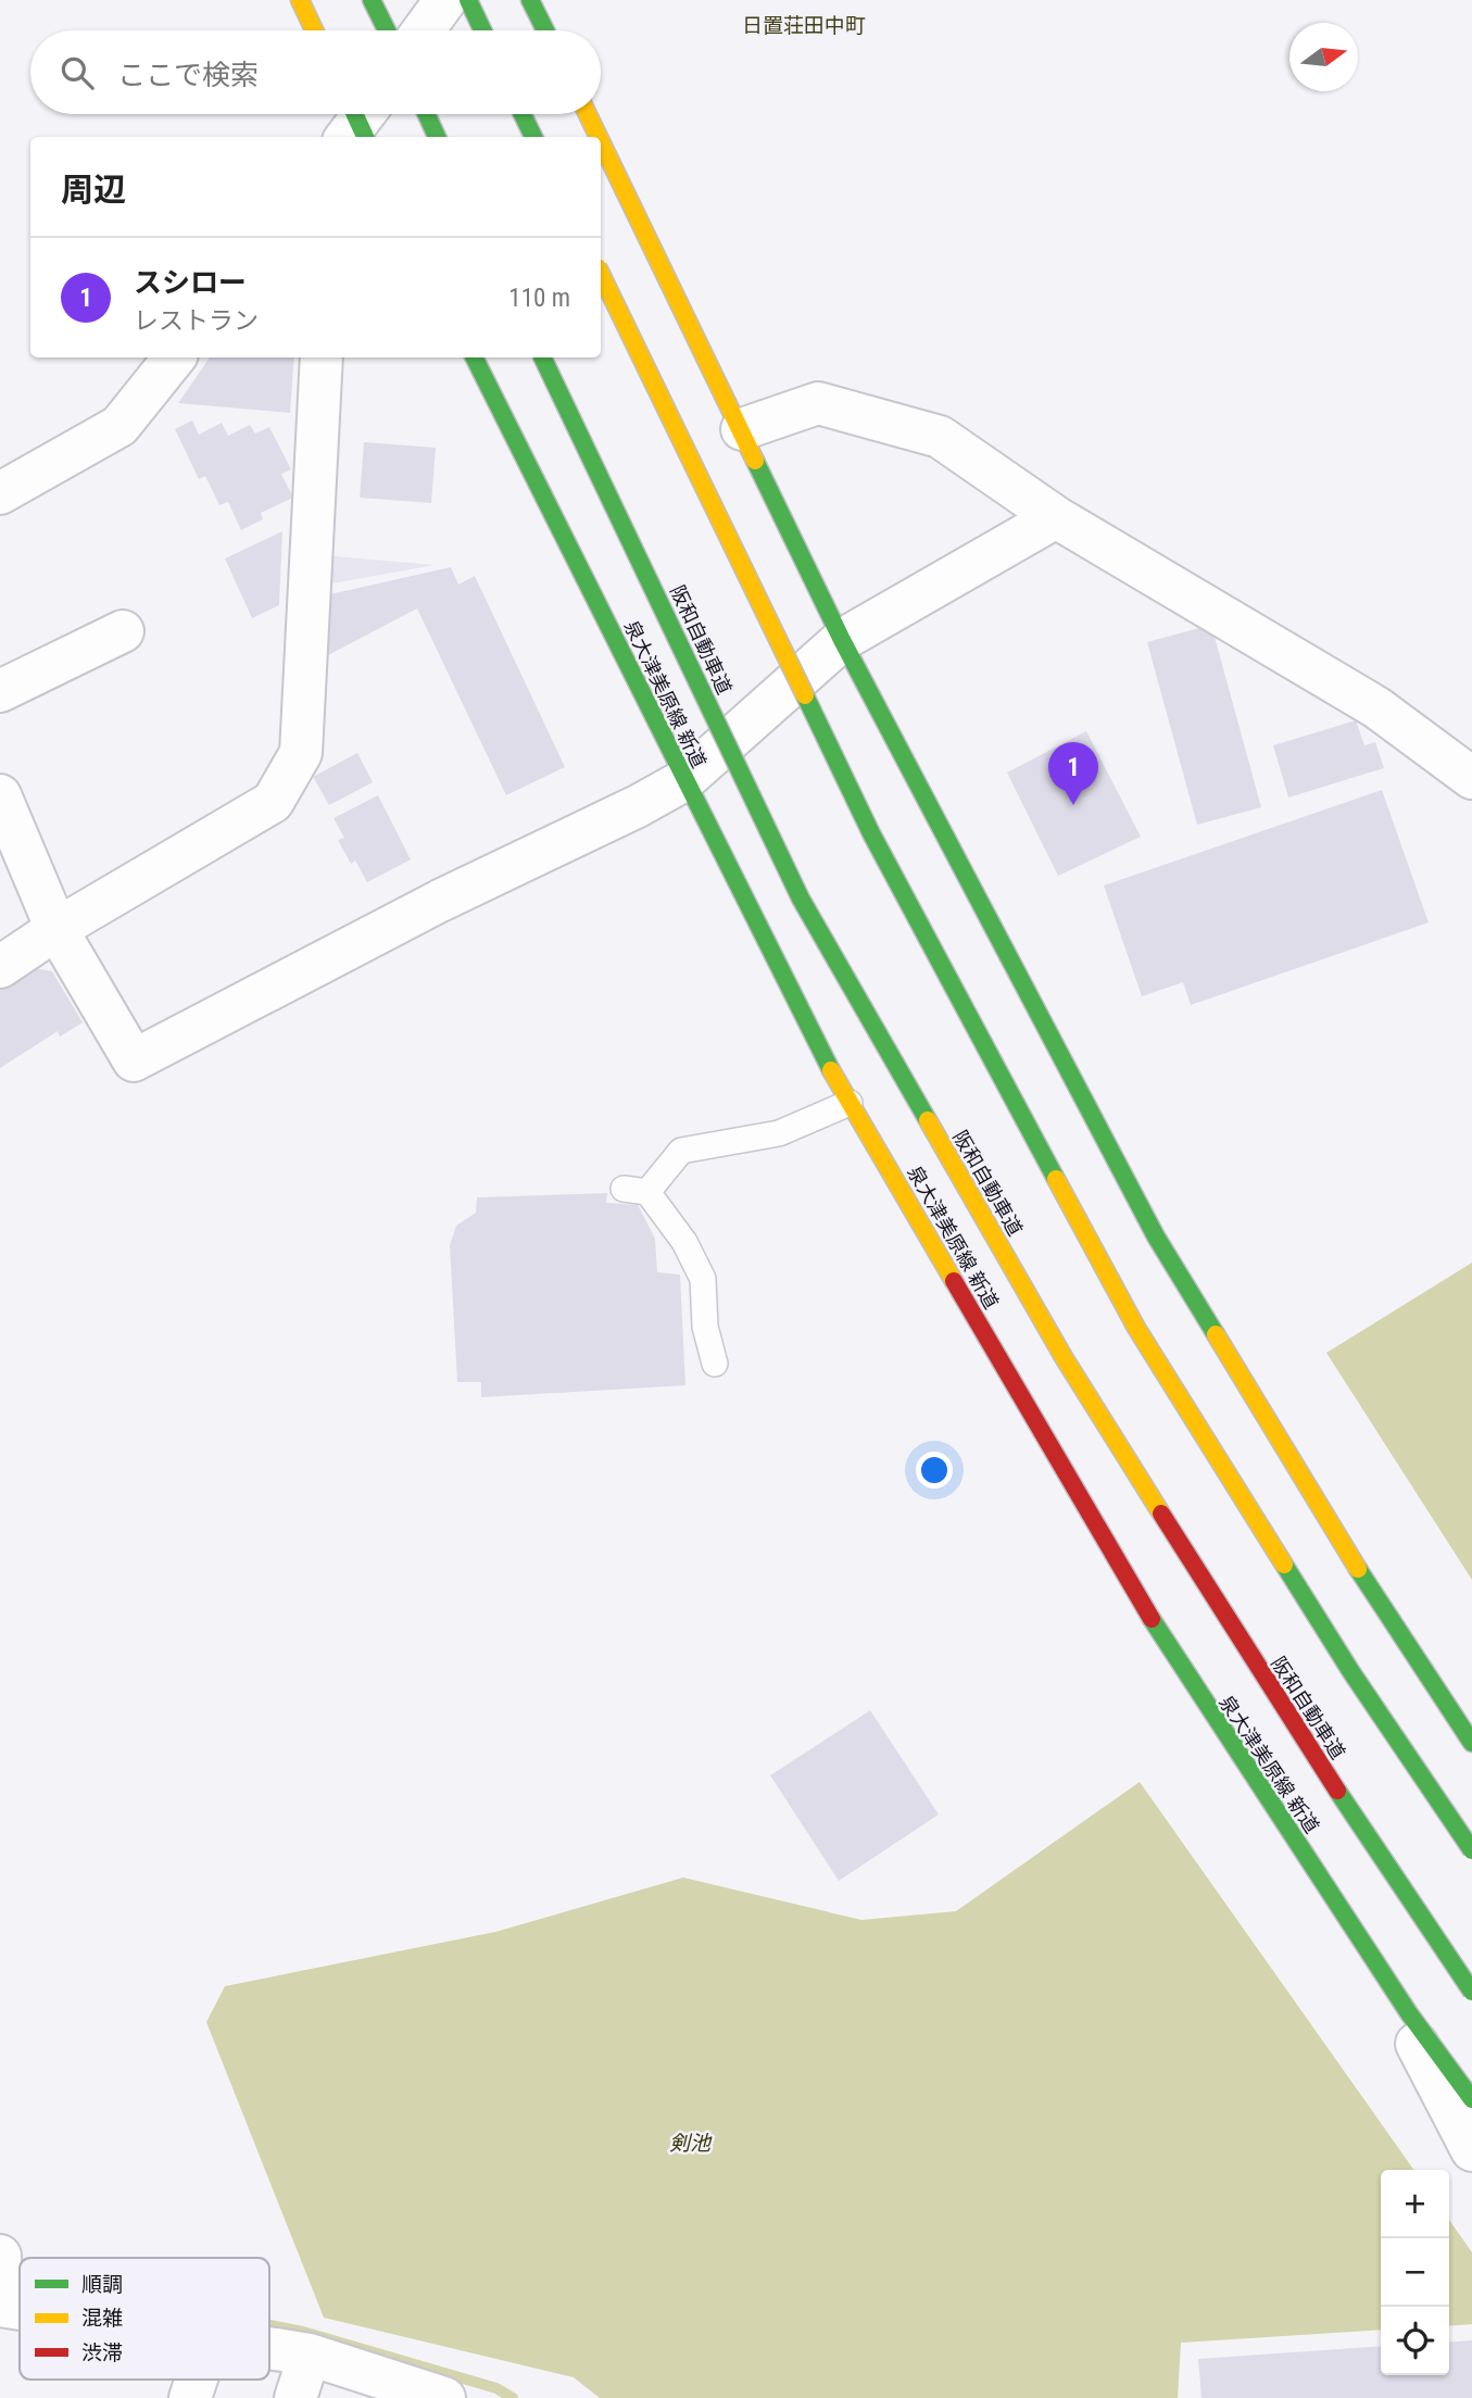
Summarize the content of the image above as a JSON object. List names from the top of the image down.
{
  "streets": {
    "main road": ["阪和自動車道", "泉大津美原線 新道"]
  },
  "districts": ["日置荘田中町"],
  "water": ["剣池"],
  "legend": ["順調", "混雑", "渋滞"],
  "north": "right",
  "page": {
    "search": "ここで検索",
    "heading": "周辺",
    "list": [
      {
        "mark": "1",
        "name": "スシロー",
        "note": "レストラン",
        "value": "110 m"
      }
    ],
    "pins": "1",
    "map_buttons": ["+", "−"]
  }
}
